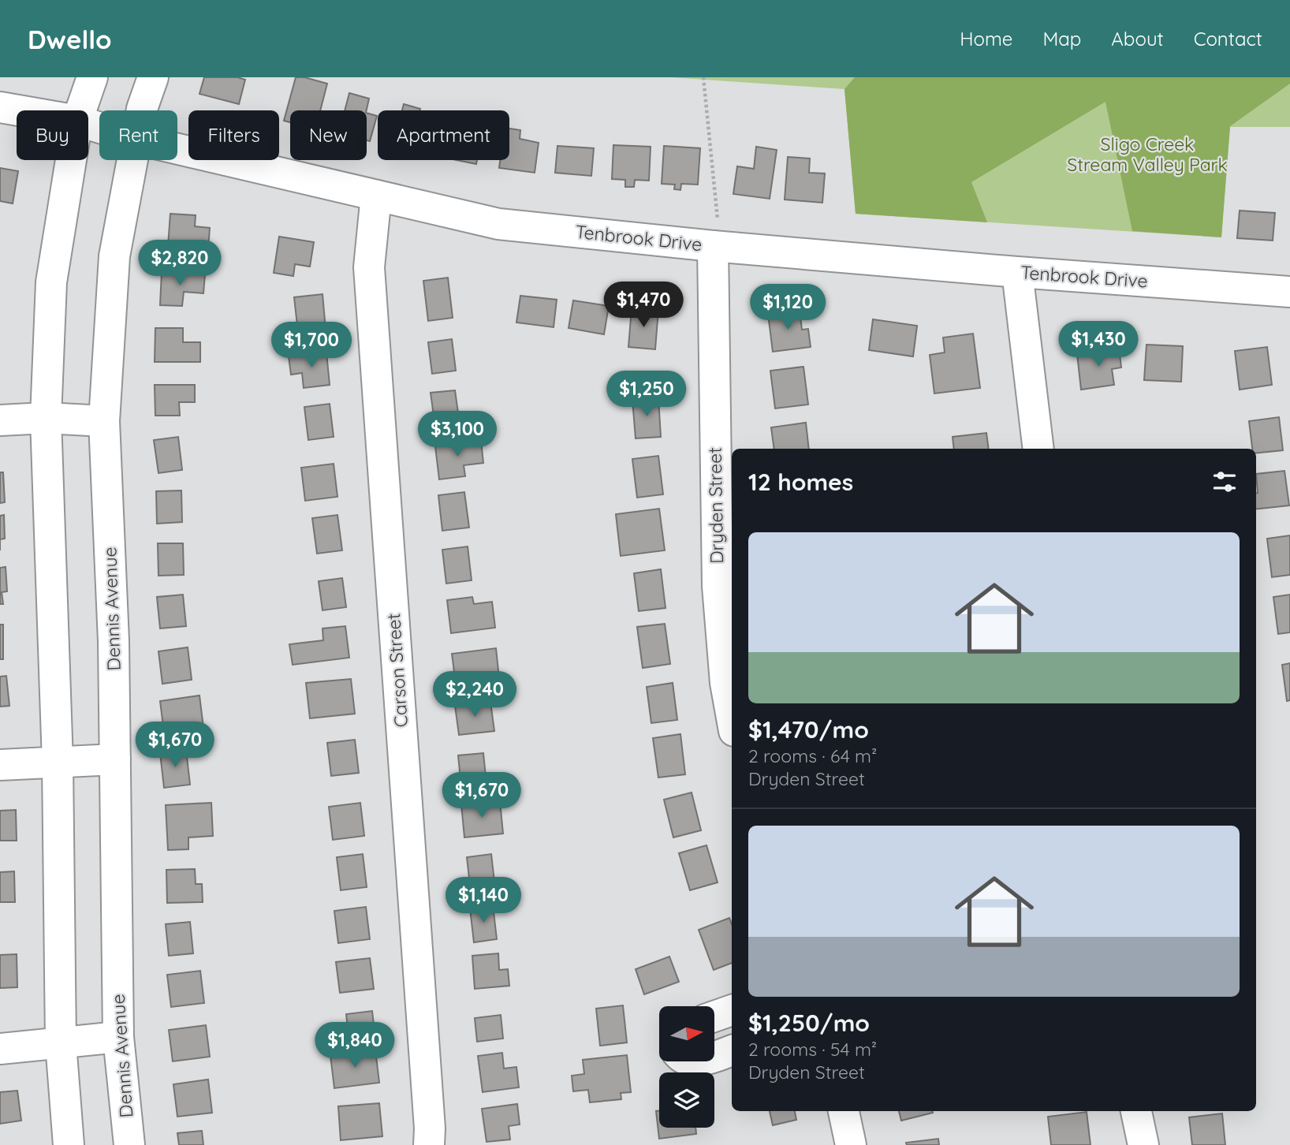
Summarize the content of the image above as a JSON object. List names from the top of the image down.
{
  "streets": {
    "street": [
      "Tenbrook Drive",
      "Dryden Street",
      "Dennis Avenue",
      "Carson Street"
    ]
  },
  "crossings": [
    ["Tenbrook Drive", "Dryden Street"],
    ["Tenbrook Drive", "Carson Street"]
  ],
  "parks": ["Sligo Creek Stream Valley Park"],
  "north": "right",
  "page": {
    "header": "Dwello",
    "nav": [
      "Home",
      "Map",
      "About",
      "Contact"
    ],
    "chip": [
      "Buy",
      "Rent",
      "Filters",
      "New",
      "Apartment"
    ],
    "price": [
      "$2,820",
      "$1,470",
      "$1,120",
      "$1,430",
      "$1,700",
      "$1,250",
      "$3,100",
      "$2,240",
      "$1,670",
      "$1,670",
      "$1,140",
      "$1,840"
    ],
    "heading": "12 homes",
    "list": [
      {
        "name": "$1,470/mo",
        "note": "2 rooms · 64 m² · Dryden Street"
      },
      {
        "name": "$1,250/mo",
        "note": "2 rooms · 54 m² · Dryden Street"
      }
    ]
  }
}
